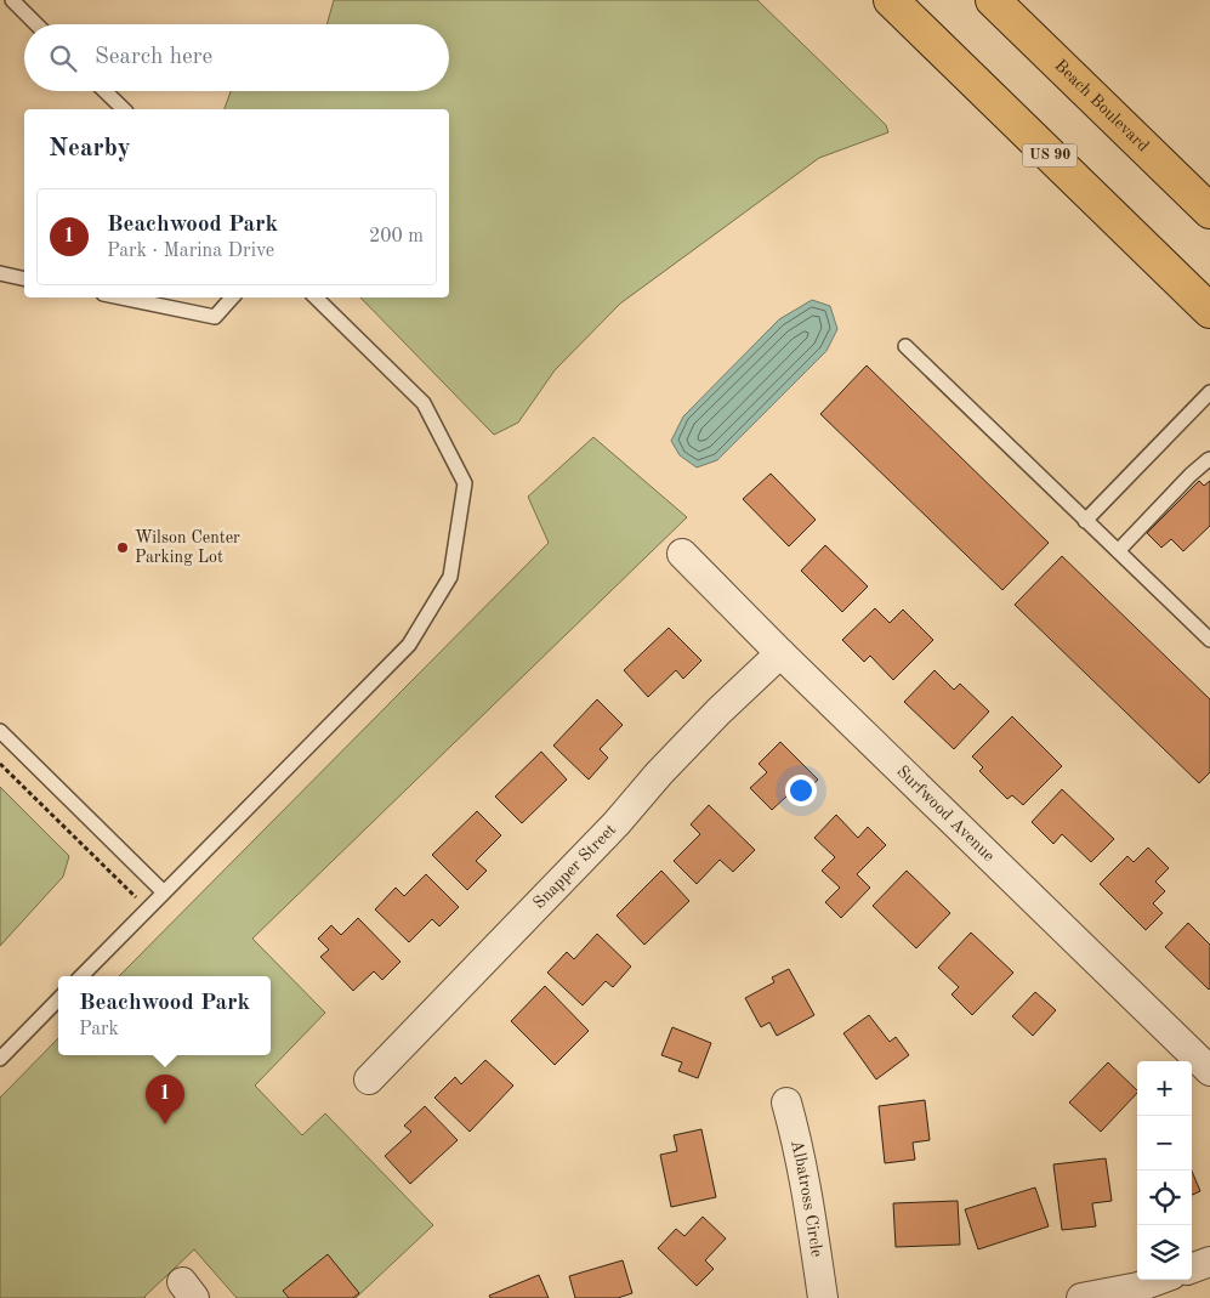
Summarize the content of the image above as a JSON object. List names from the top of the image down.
{
  "streets": {
    "highway": ["Beach Boulevard", "US 90"],
    "street": ["Surfwood Avenue", "Snapper Street", "Albatross Circle"]
  },
  "crossings": [
    ["Surfwood Avenue", "Snapper Street"]
  ],
  "places": ["Wilson Center Parking Lot"],
  "page": {
    "search": "Search here",
    "heading": "Nearby",
    "list": [
      {
        "mark": "1",
        "name": "Beachwood Park",
        "note": "Park · Marina Drive",
        "value": "200 m"
      }
    ],
    "popup": ["Beachwood Park", "Park"],
    "map_buttons": ["+", "−"],
    "pins": "1"
  }
}
